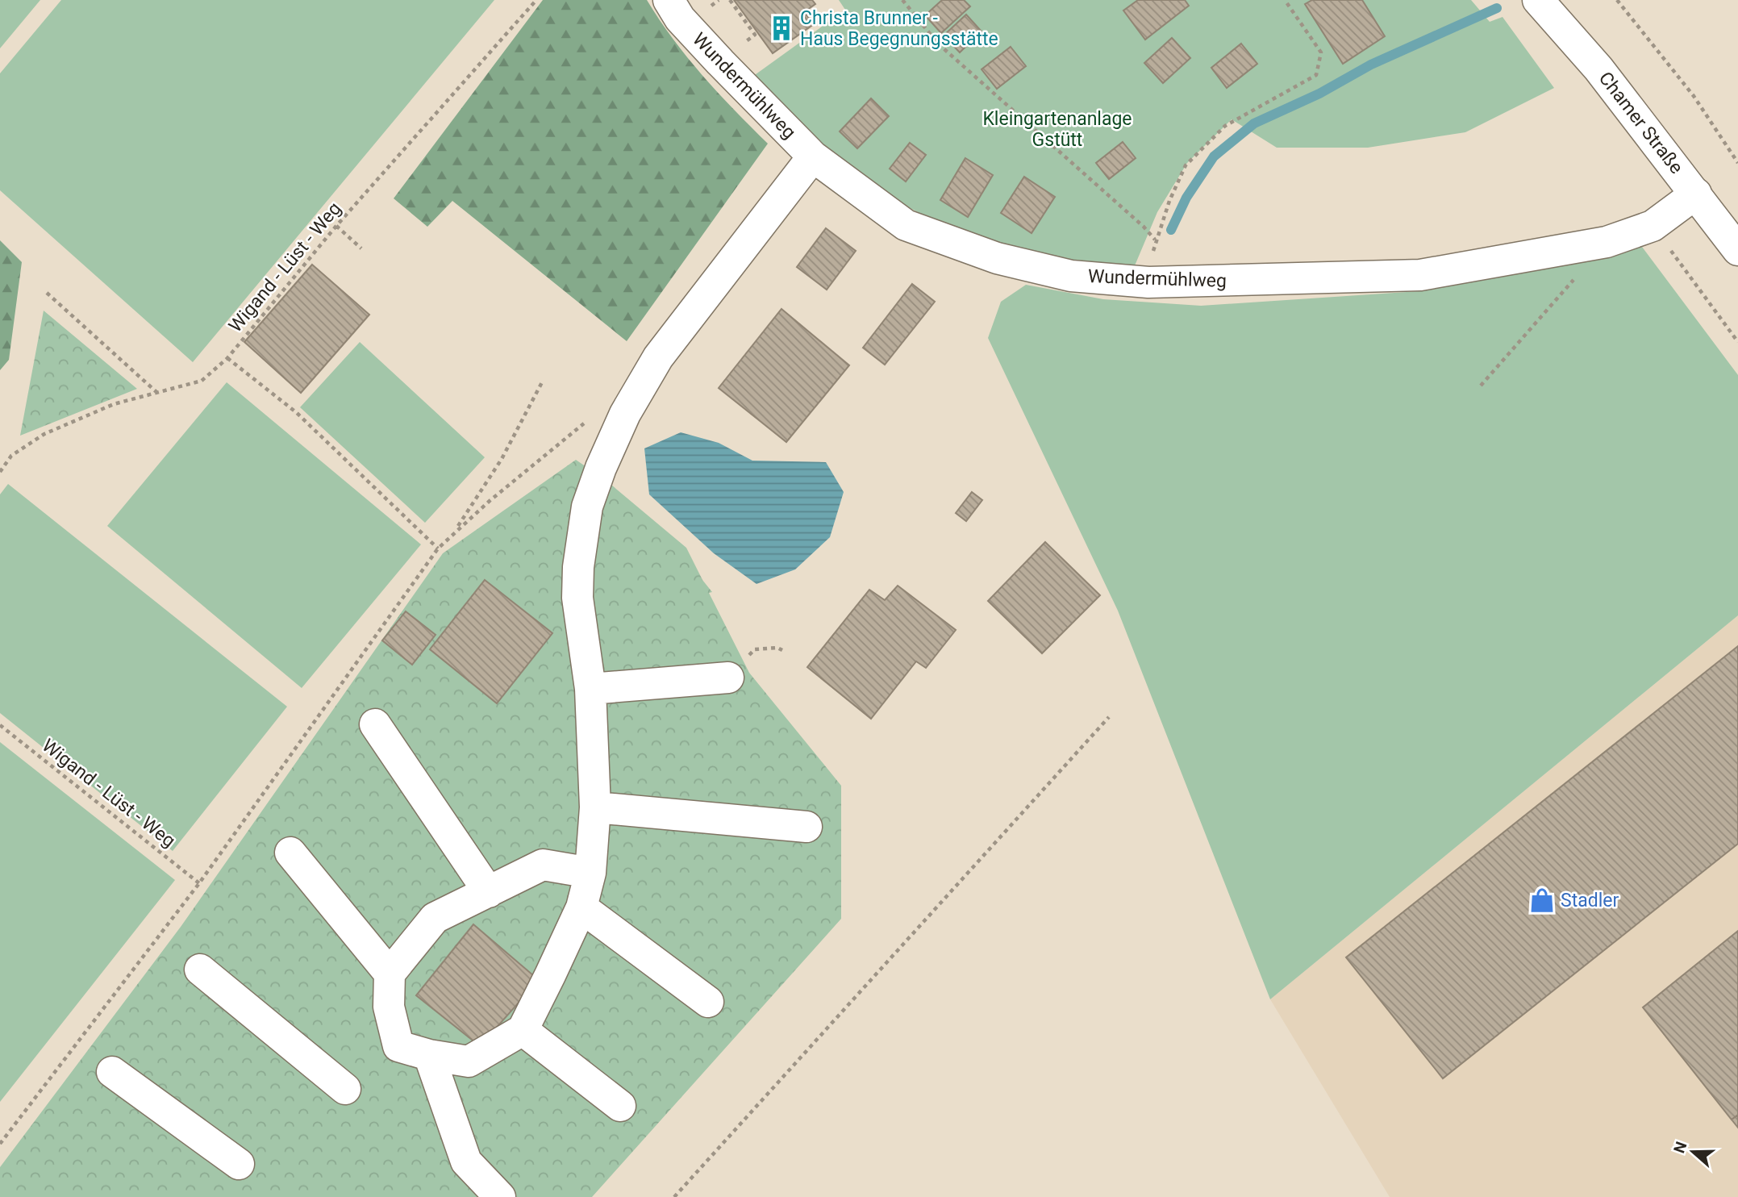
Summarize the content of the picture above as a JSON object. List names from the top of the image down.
{
  "streets": {
    "street": ["Wundermühlweg", "Chamer Straße"],
    "path": ["Wigand - Lüst - Weg"]
  },
  "crossings": [
    ["Wundermühlweg", "Chamer Straße"]
  ],
  "parks": ["Kleingartenanlage Gstütt"],
  "places": {
    "building": ["Christa Brunner - Haus Begegnungsstätte"],
    "shop": ["Stadler"]
  },
  "north": "left"
}
